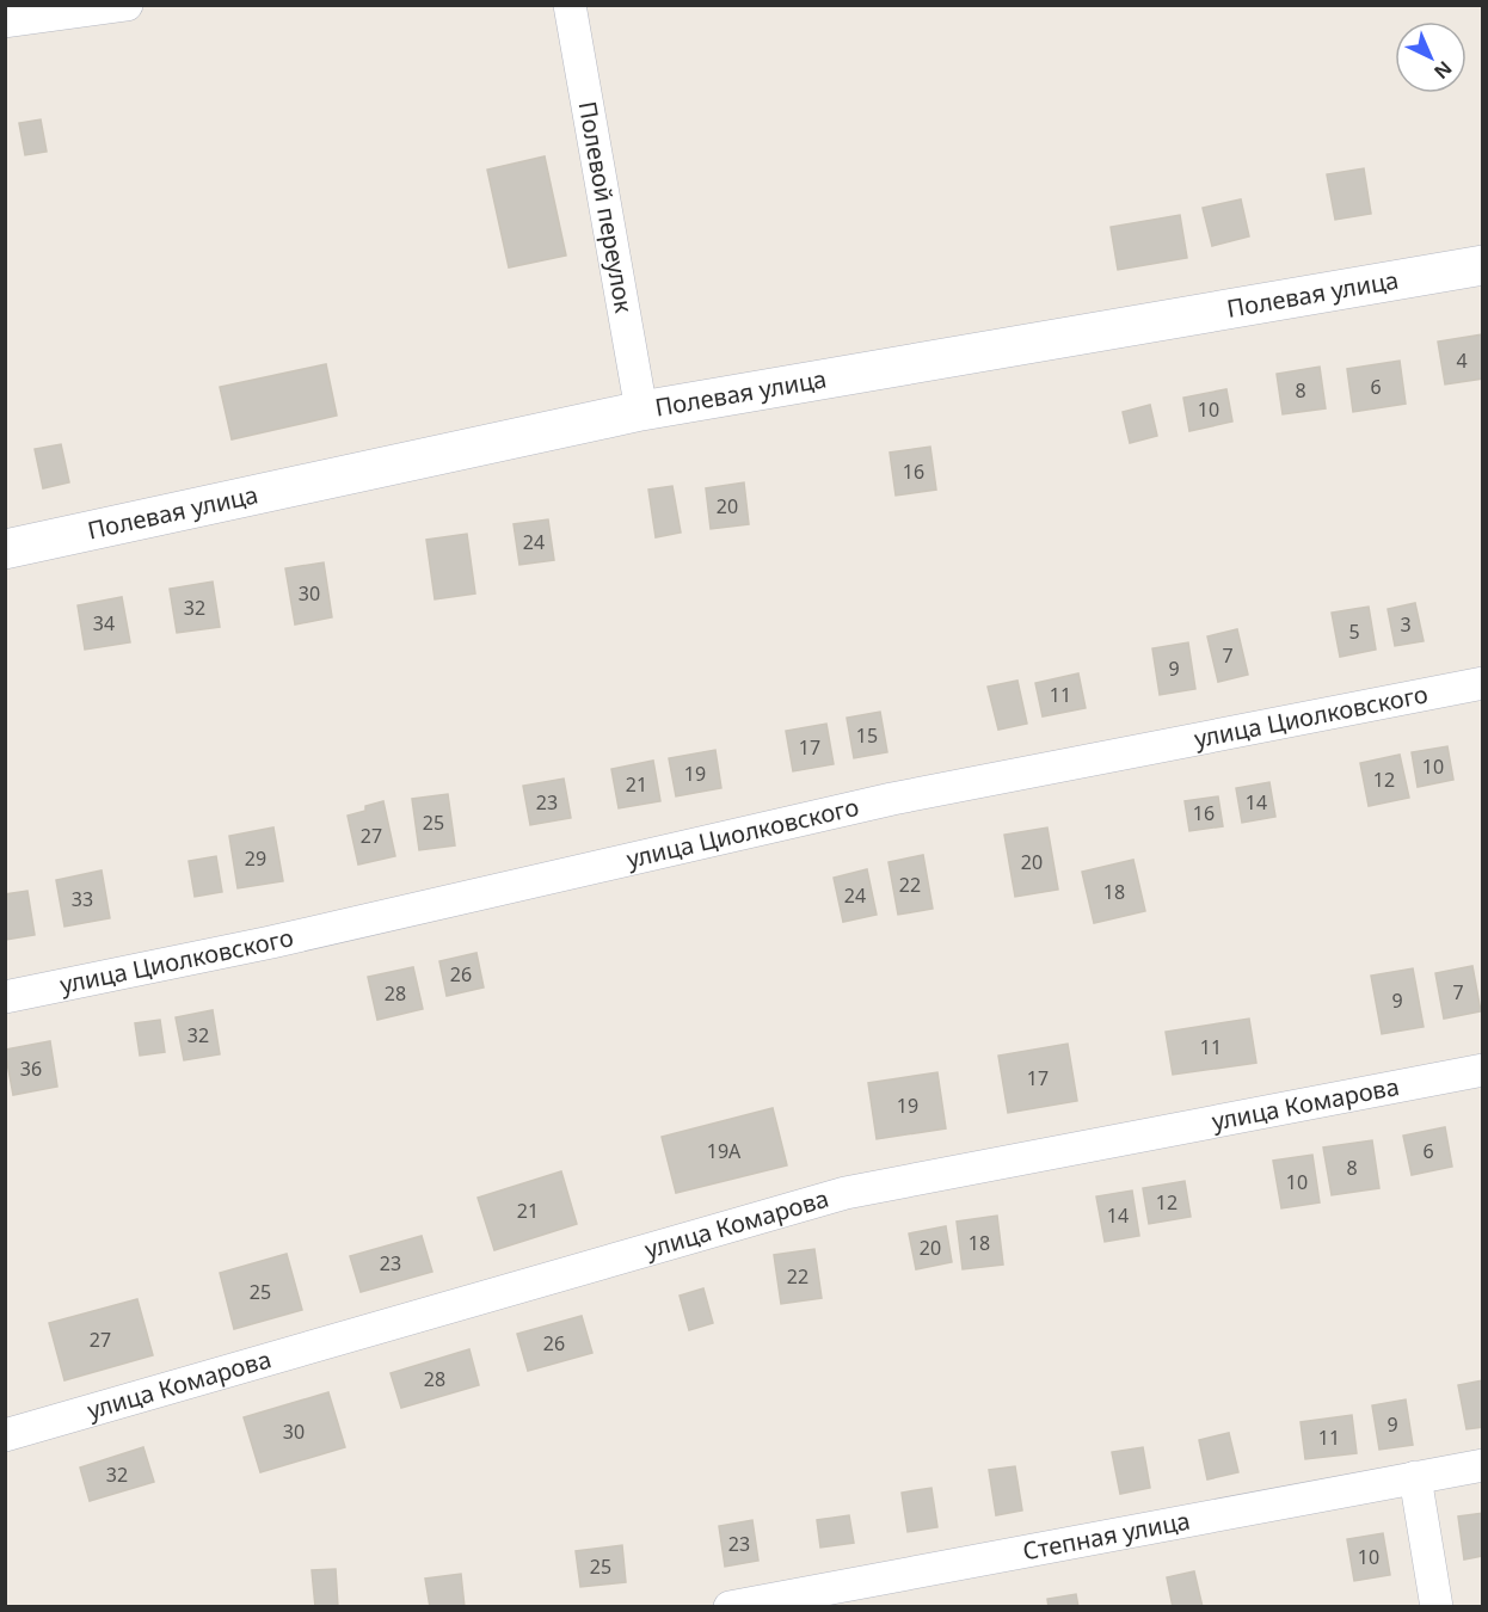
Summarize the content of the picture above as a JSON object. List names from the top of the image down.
{
  "streets": {
    "street": [
      "Полевой переулок",
      "Полевая улица",
      "улица Циолковского",
      "улица Комарова",
      "Степная улица"
    ]
  },
  "crossings": [
    ["Полевой переулок", "Полевая улица"]
  ],
  "house_numbers": [
    "4",
    "6",
    "8",
    "10",
    "16",
    "20",
    "24",
    "30",
    "32",
    "34",
    "3",
    "5",
    "7",
    "9",
    "11",
    "15",
    "17",
    "10",
    "19",
    "12",
    "21",
    "23",
    "14",
    "16",
    "25",
    "27",
    "29",
    "20",
    "22",
    "18",
    "24",
    "33",
    "26",
    "7",
    "28",
    "9",
    "32",
    "11",
    "36",
    "17",
    "19",
    "19А",
    "6",
    "8",
    "10",
    "12",
    "21",
    "14",
    "18",
    "20",
    "23",
    "22",
    "25",
    "27",
    "26",
    "28",
    "9",
    "30",
    "11",
    "32",
    "23",
    "10",
    "25"
  ],
  "north": "bottom right"
}
